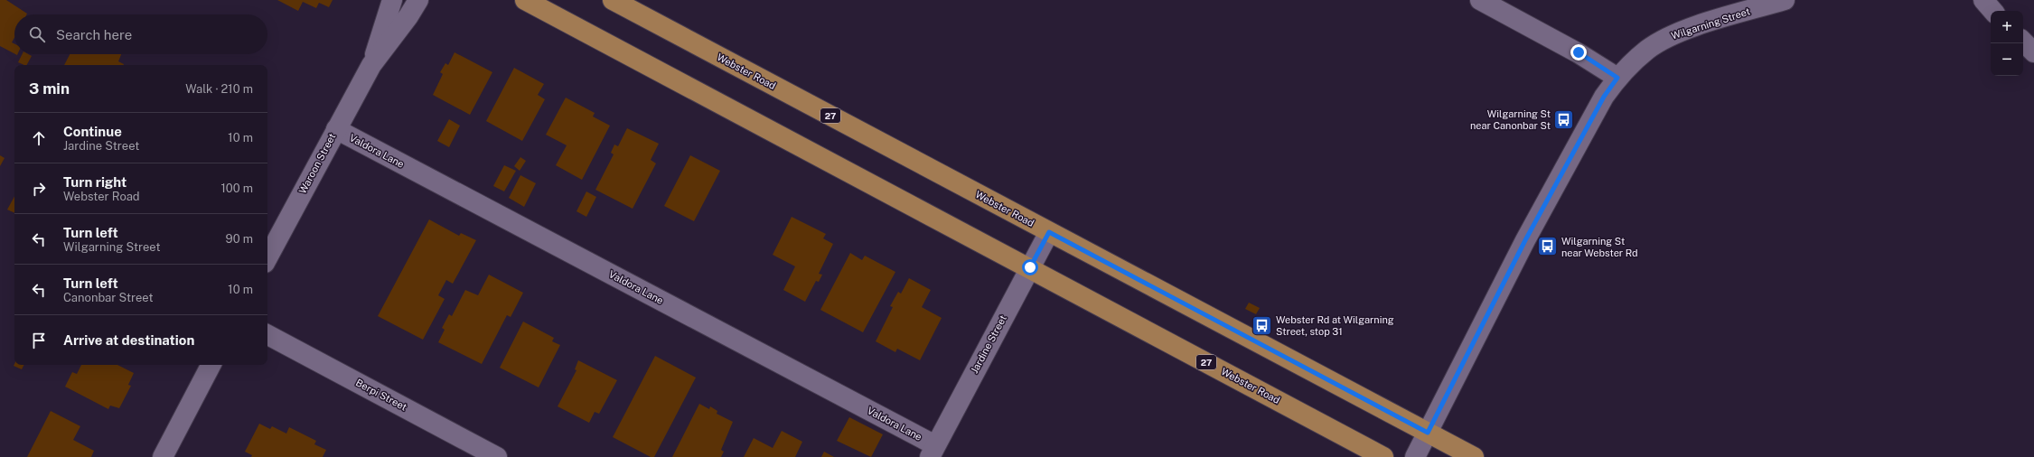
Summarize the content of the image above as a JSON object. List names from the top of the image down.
{
  "streets": {
    "main road": ["Webster Road", "27"],
    "street": [
      "Wilgarning Street",
      "Valdora Lane",
      "Waroon Street",
      "Jardine Street",
      "Berpi Street"
    ]
  },
  "crossings": [
    ["Wilgarning Street", "Webster Road"],
    ["Webster Road", "Jardine Street"],
    ["Valdora Lane", "Waroon Street"],
    ["Valdora Lane", "Jardine Street"]
  ],
  "places": {
    "bus stop": ["Wilgarning St near Canonbar St", "Wilgarning St near Webster Rd", "Webster Rd at Wilgarning Street, stop 31"]
  },
  "page": {
    "map_buttons": ["+", "−"],
    "search": "Search here",
    "heading": ["3 min", "Walk · 210 m"],
    "list": [
      ["Continue", "Jardine Street", "10 m"],
      ["Turn right", "Webster Road", "100 m"],
      ["Turn left", "Wilgarning Street", "90 m"],
      ["Turn left", "Canonbar Street", "10 m"],
      "Arrive at destination"
    ]
  }
}
